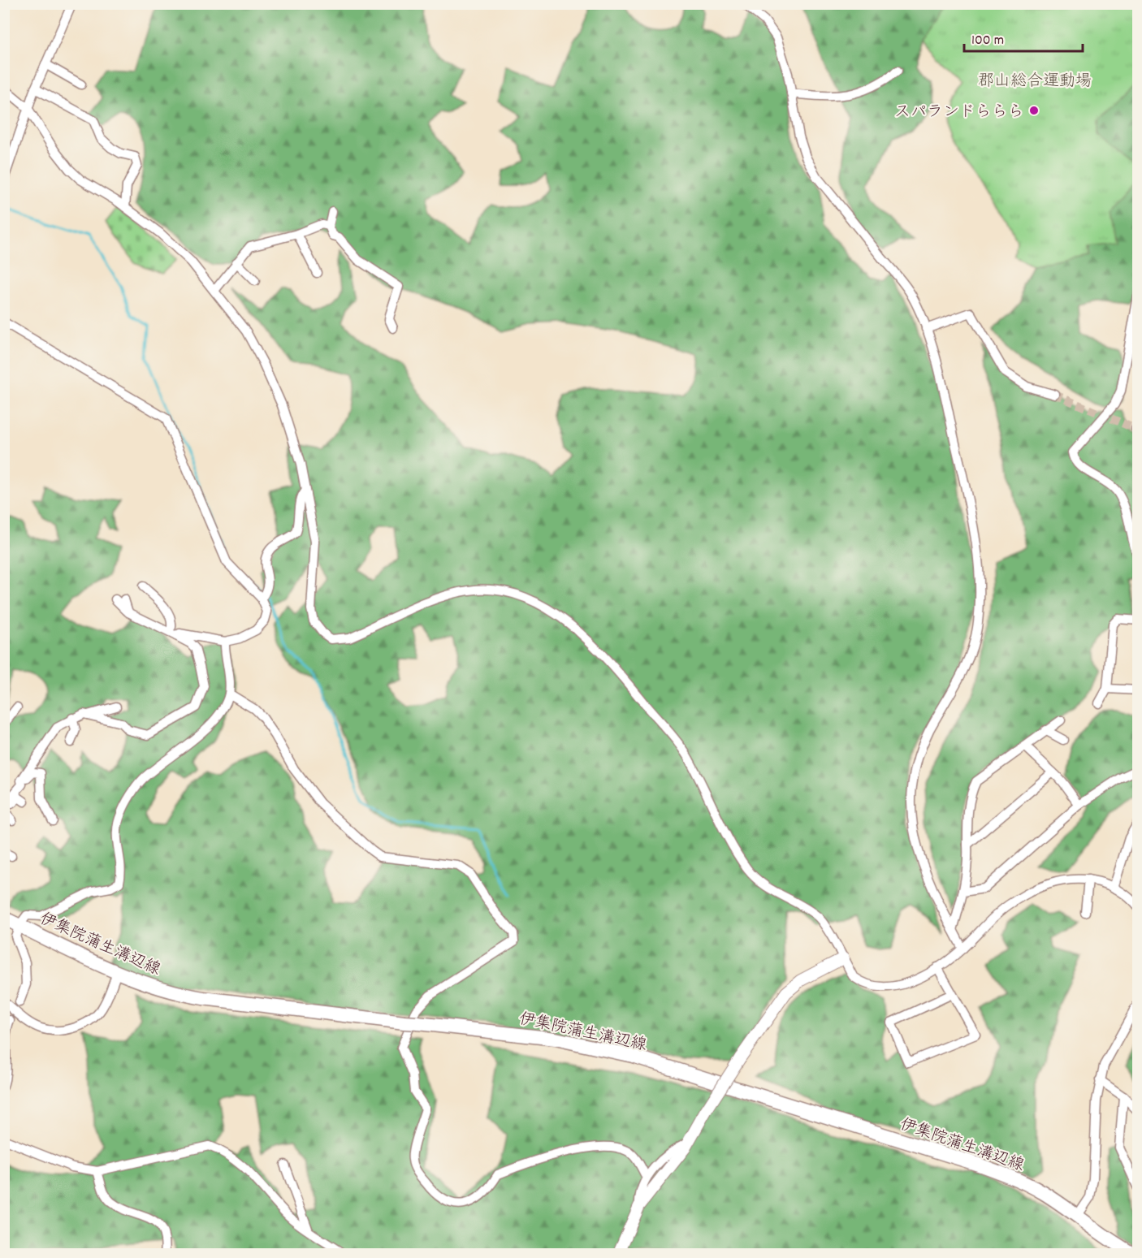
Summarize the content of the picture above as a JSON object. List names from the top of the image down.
{
  "streets": {
    "main road": ["伊集院蒲生溝辺線"]
  },
  "parks": ["郡山総合運動場"],
  "places": ["スパランドららら"],
  "scale_bar": "100 m"
}
